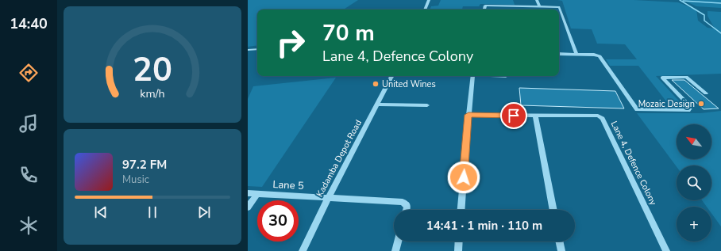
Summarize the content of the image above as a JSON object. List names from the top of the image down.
{
  "streets": {
    "street": ["Kadamba Depot Road", "Lane 4, Defence Colony", "Lane 5"]
  },
  "crossings": [
    ["Kadamba Depot Road", "Lane 5"]
  ],
  "places": ["United Wines", "Mozaic Design"],
  "north": "top left",
  "page": {
    "tabs": "14:40",
    "turn": ["70 m", "Lane 4, Defence Colony"],
    "map_buttons": "+",
    "song": ["97.2 FM", "Music"],
    "limit": "30",
    "trip": "14:41 · 1 min · 110 m",
    "gauge": ["20", "km/h"]
  }
}
